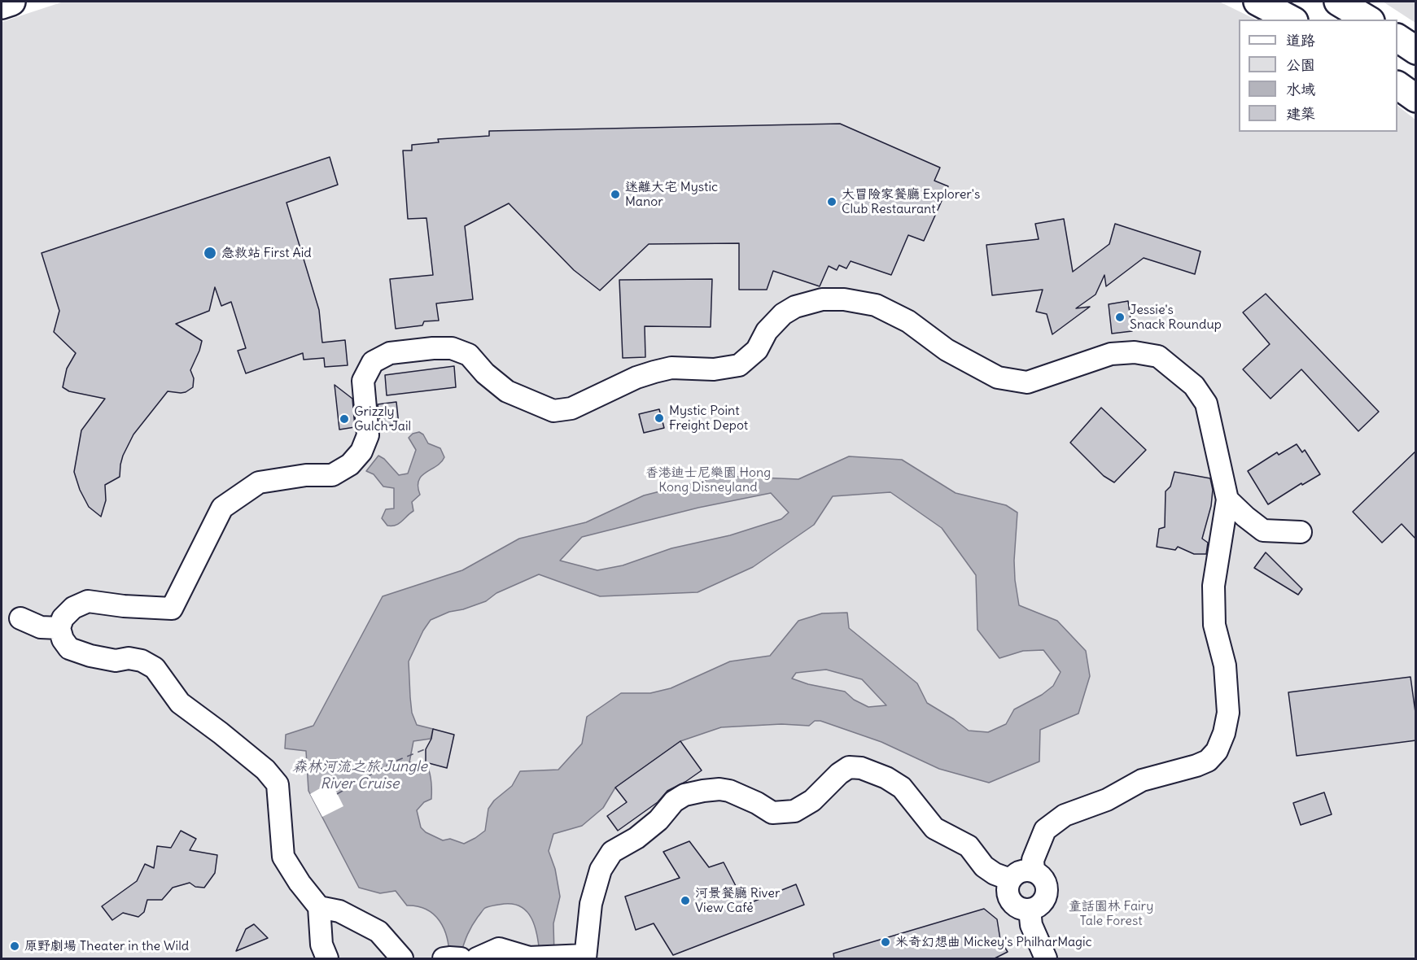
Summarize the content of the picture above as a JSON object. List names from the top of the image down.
{
  "water": ["森林河流之旅 Jungle River Cruise"],
  "parks": ["香港迪士尼樂園 Hong Kong Disneyland", "童話園林 Fairy Tale Forest"],
  "places": [
    "迷離大宅 Mystic Manor",
    "大冒險家餐廳 Explorer's Club Restaurant",
    "急救站 First Aid",
    "Jessie's Snack Roundup",
    "Mystic Point Freight Depot",
    "Grizzly Gulch Jail",
    "河景餐廳 River View Café",
    "米奇幻想曲 Mickey's PhilharMagic",
    "原野劇場 Theater in the Wild"
  ],
  "legend": [
    "道路",
    "公園",
    "水域",
    "建築"
  ]
}
